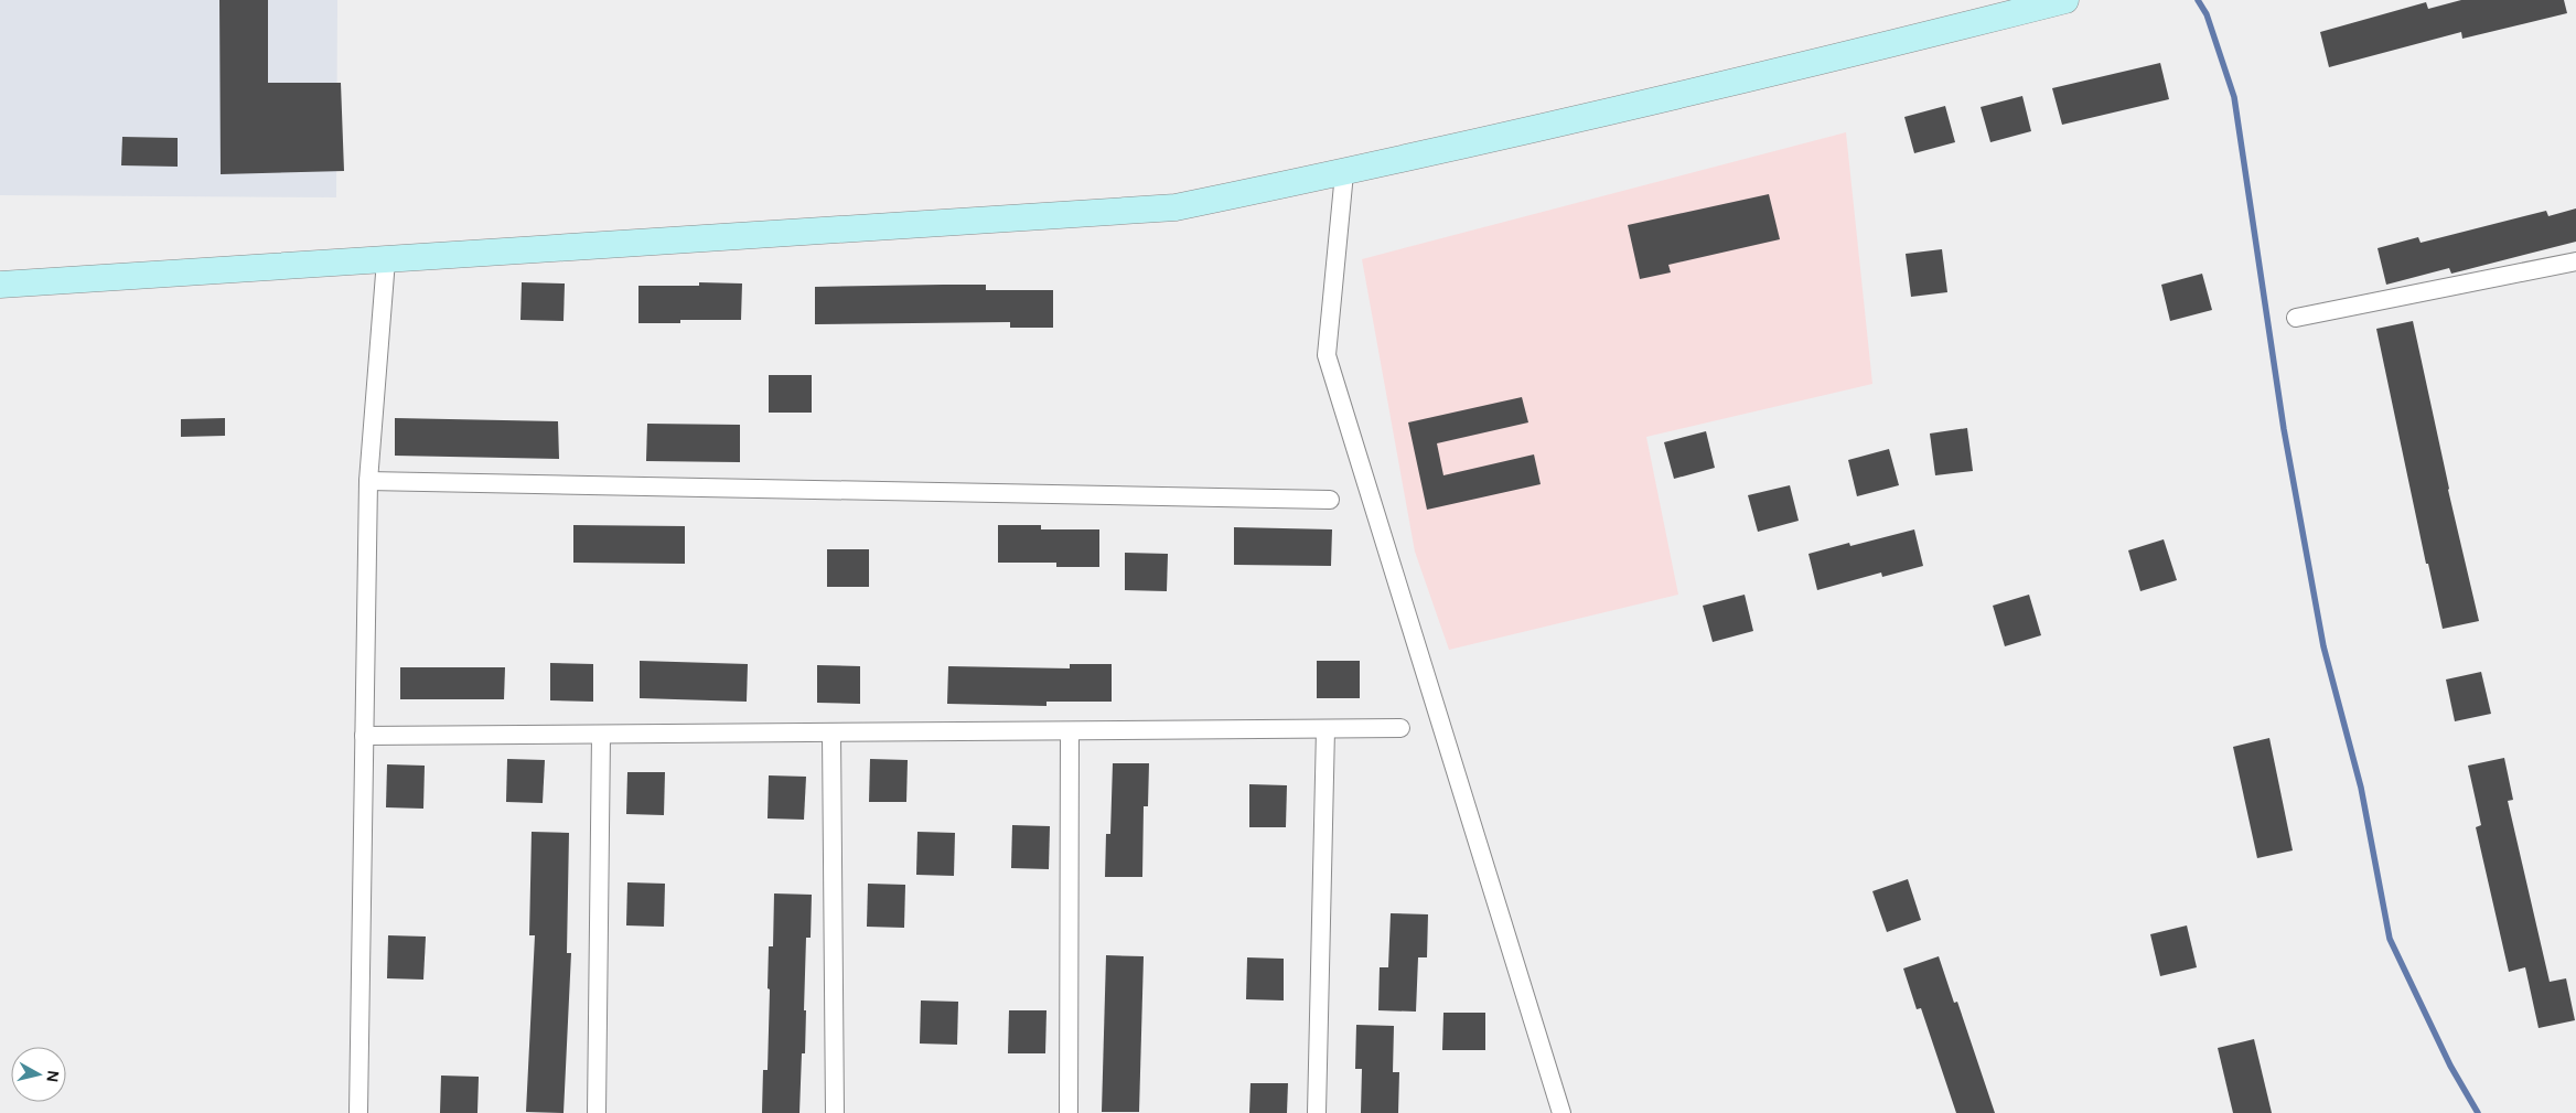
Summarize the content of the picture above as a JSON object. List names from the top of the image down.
{
  "north": "right"
}
